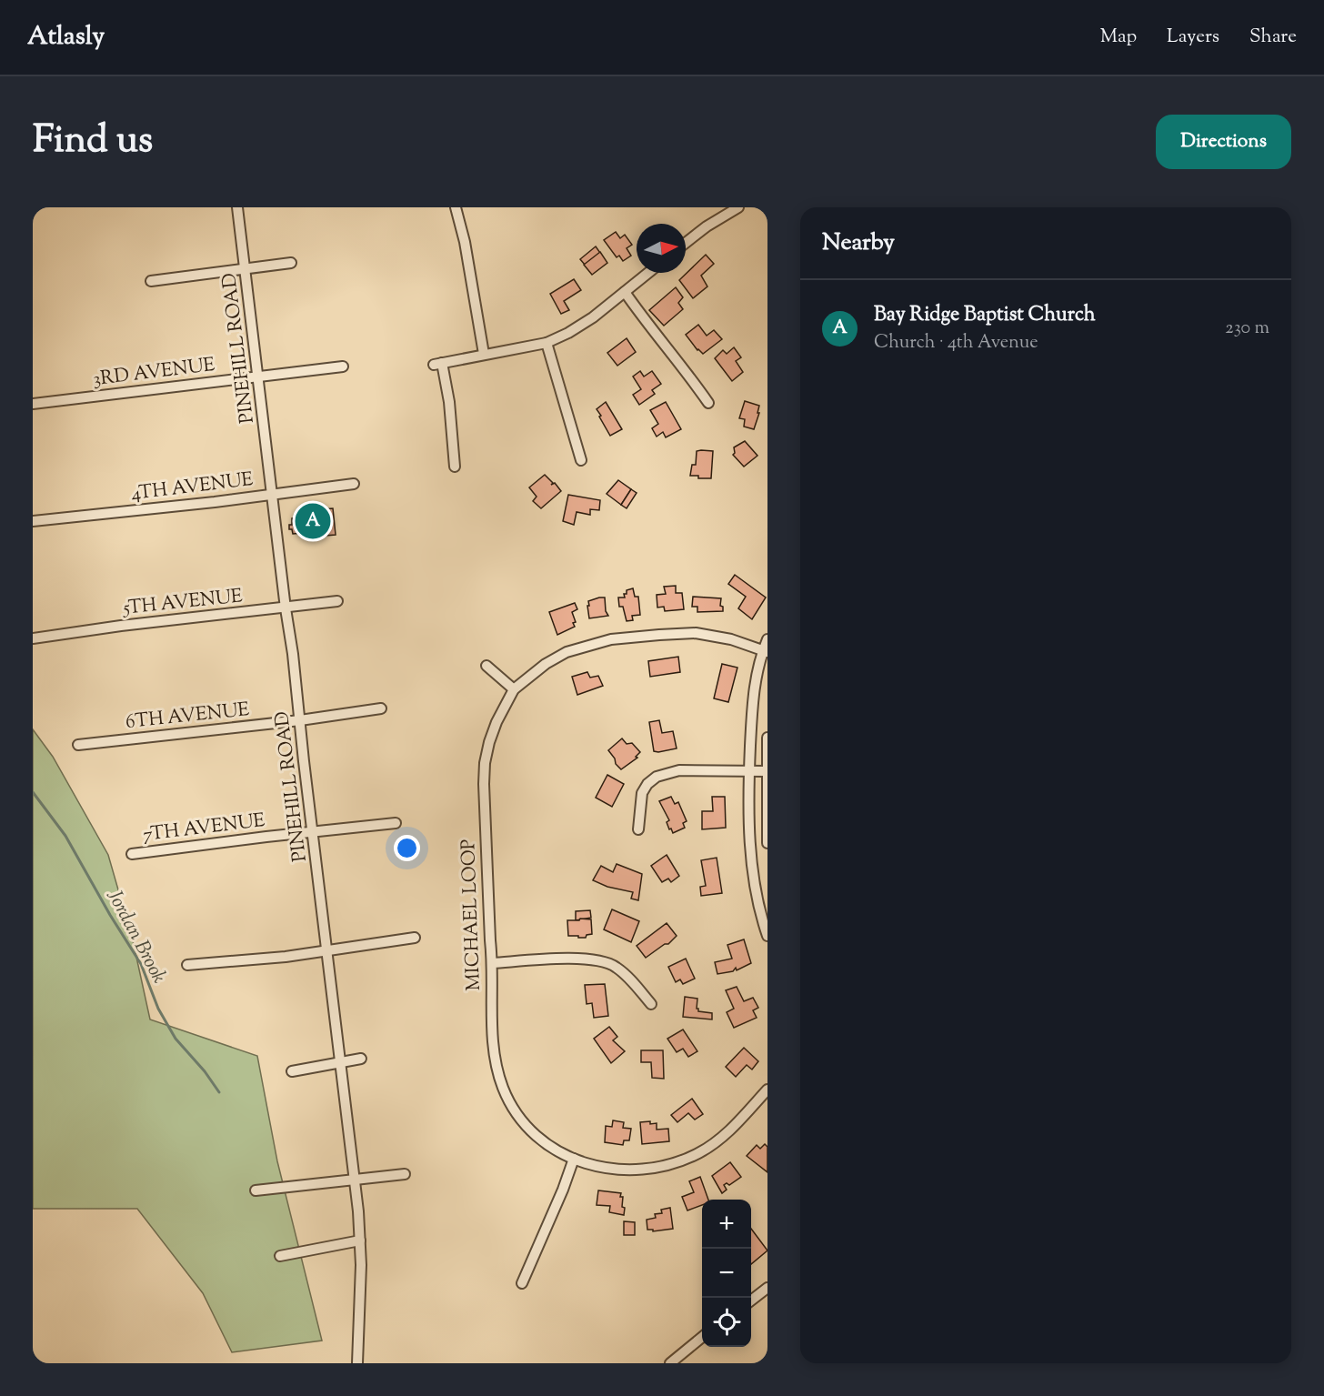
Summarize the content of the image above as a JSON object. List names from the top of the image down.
{
  "streets": {
    "street": [
      "PINEHILL ROAD",
      "3RD AVENUE",
      "4TH AVENUE",
      "5TH AVENUE",
      "6TH AVENUE",
      "7TH AVENUE",
      "MICHAEL LOOP"
    ]
  },
  "crossings": [
    ["PINEHILL ROAD", "3RD AVENUE"],
    ["PINEHILL ROAD", "4TH AVENUE"],
    ["PINEHILL ROAD", "5TH AVENUE"],
    ["PINEHILL ROAD", "6TH AVENUE"],
    ["PINEHILL ROAD", "7TH AVENUE"]
  ],
  "water": ["Jordan Brook"],
  "north": "right",
  "page": {
    "header": "Atlasly",
    "nav": ["Map", "Layers", "Share"],
    "title": "Find us",
    "buttons": "Directions",
    "heading": "Nearby",
    "list": [
      {
        "mark": "A",
        "name": "Bay Ridge Baptist Church",
        "note": "Church · 4th Avenue",
        "value": "230 m"
      }
    ],
    "pins": "A",
    "map_buttons": ["+", "−"]
  }
}
